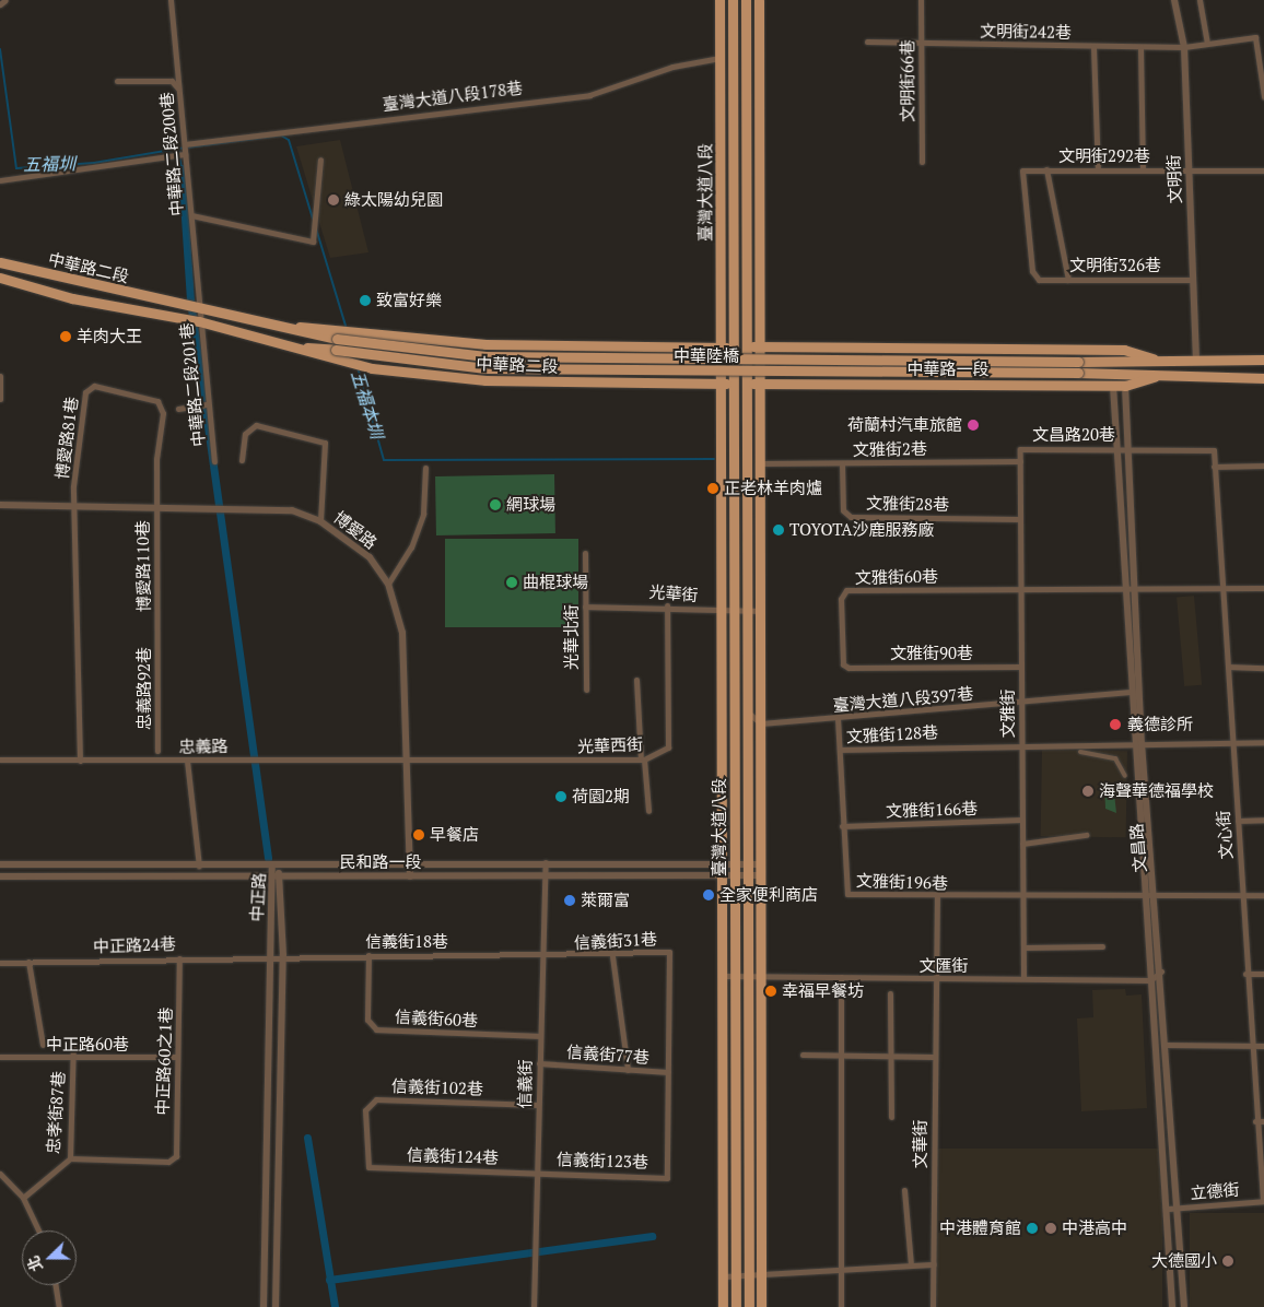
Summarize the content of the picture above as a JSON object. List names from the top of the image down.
{
  "streets": {
    "main road": [
      "臺灣大道八段",
      "中華路二段",
      "中華陸橋",
      "中華路一段"
    ],
    "street": [
      "文明街242巷",
      "文明街66巷",
      "臺灣大道八段178巷",
      "中華路二段200巷",
      "文明街292巷",
      "文明街",
      "文明街326巷",
      "中華路二段201巷",
      "文昌路20巷",
      "博愛路81巷",
      "文雅街2巷",
      "文雅街28巷",
      "博愛路",
      "博愛路110巷",
      "文雅街60巷",
      "光華街",
      "光華北街",
      "文雅街90巷",
      "忠義路92巷",
      "臺灣大道八段397巷",
      "文雅街",
      "文雅街128巷",
      "光華西街",
      "忠義路",
      "文雅街166巷",
      "文心街",
      "文昌路",
      "民和路一段",
      "文雅街196巷",
      "中正路",
      "信義街31巷",
      "信義街18巷",
      "中正路24巷",
      "文匯街",
      "信義街60巷",
      "中正路60巷",
      "信義街77巷",
      "中正路60之1巷",
      "信義街",
      "信義街102巷",
      "忠孝街87巷",
      "文華街",
      "信義街124巷",
      "信義街123巷",
      "立德街"
    ]
  },
  "crossings": [
    ["文明街242巷", "文明街66巷"],
    ["文明街242巷", "文明街"],
    ["臺灣大道八段178巷", "中華路二段200巷"],
    ["臺灣大道八段178巷", "臺灣大道八段"],
    ["中華路二段200巷", "中華路二段"],
    ["中華路二段200巷", "中華路二段201巷"],
    ["文明街292巷", "文明街"],
    ["文明街292巷", "文明街326巷"],
    ["文明街", "文明街326巷"],
    ["文明街", "中華路一段"],
    ["臺灣大道八段", "中華路二段"],
    ["臺灣大道八段", "中華路一段"],
    ["臺灣大道八段", "文雅街2巷"],
    ["臺灣大道八段", "光華街"],
    ["臺灣大道八段", "臺灣大道八段397巷"],
    ["臺灣大道八段", "民和路一段"],
    ["臺灣大道八段", "文匯街"],
    ["中華路二段", "中華陸橋"],
    ["中華路二段", "中華路一段"],
    ["中華路二段", "中華路二段201巷"],
    ["中華陸橋", "中華路一段"],
    ["中華路一段", "文昌路"],
    ["文昌路20巷", "文雅街"],
    ["文昌路20巷", "文心街"],
    ["文昌路20巷", "文昌路"],
    ["博愛路81巷", "博愛路"],
    ["博愛路81巷", "博愛路110巷"],
    ["文雅街2巷", "文雅街28巷"],
    ["文雅街2巷", "文雅街"],
    ["文雅街28巷", "文雅街"],
    ["博愛路", "博愛路110巷"],
    ["博愛路", "光華西街"],
    ["博愛路", "忠義路"],
    ["博愛路", "民和路一段"],
    ["博愛路110巷", "忠義路92巷"],
    ["文雅街60巷", "文雅街90巷"],
    ["文雅街60巷", "文雅街"],
    ["光華街", "光華北街"],
    ["光華街", "光華西街"],
    ["文雅街90巷", "文雅街"],
    ["臺灣大道八段397巷", "文雅街"],
    ["臺灣大道八段397巷", "文昌路"],
    ["文雅街", "文雅街128巷"],
    ["文雅街", "文雅街166巷"],
    ["文雅街", "文雅街196巷"],
    ["文雅街", "文匯街"],
    ["文雅街128巷", "文雅街166巷"],
    ["文雅街128巷", "文心街"],
    ["文雅街128巷", "文昌路"],
    ["文雅街128巷", "文雅街196巷"],
    ["光華西街", "忠義路"],
    ["文雅街166巷", "文雅街196巷"],
    ["文心街", "立德街"],
    ["文昌路", "文雅街196巷"],
    ["文昌路", "文匯街"],
    ["文昌路", "立德街"],
    ["民和路一段", "中正路"],
    ["民和路一段", "信義街"],
    ["文雅街196巷", "文華街"],
    ["中正路", "信義街18巷"],
    ["中正路", "中正路24巷"],
    ["信義街31巷", "信義街18巷"],
    ["信義街31巷", "信義街77巷"],
    ["信義街31巷", "信義街"],
    ["信義街18巷", "中正路24巷"],
    ["信義街18巷", "信義街60巷"],
    ["信義街18巷", "信義街"],
    ["中正路24巷", "中正路60之1巷"],
    ["文匯街", "文華街"],
    ["信義街60巷", "信義街"],
    ["中正路60巷", "中正路60之1巷"],
    ["中正路60巷", "忠孝街87巷"],
    ["信義街77巷", "信義街"],
    ["信義街77巷", "信義街123巷"],
    ["中正路60之1巷", "忠孝街87巷"],
    ["信義街", "信義街102巷"],
    ["信義街", "信義街124巷"],
    ["信義街", "信義街123巷"],
    ["信義街102巷", "信義街124巷"],
    ["信義街124巷", "信義街123巷"]
  ],
  "water": ["五福圳", "五福本圳"],
  "places": [
    "綠太陽幼兒園",
    "致富好樂",
    "羊肉大王",
    "荷蘭村汽車旅館",
    "正老林羊肉爐",
    "網球場",
    "TOYOTA沙鹿服務廠",
    "曲棍球場",
    "義德診所",
    "海聲華德福學校",
    "荷園2期",
    "早餐店",
    "全家便利商店",
    "萊爾富",
    "幸福早餐坊",
    "中港體育館",
    "中港高中",
    "大德國小"
  ],
  "north": "left"
}
